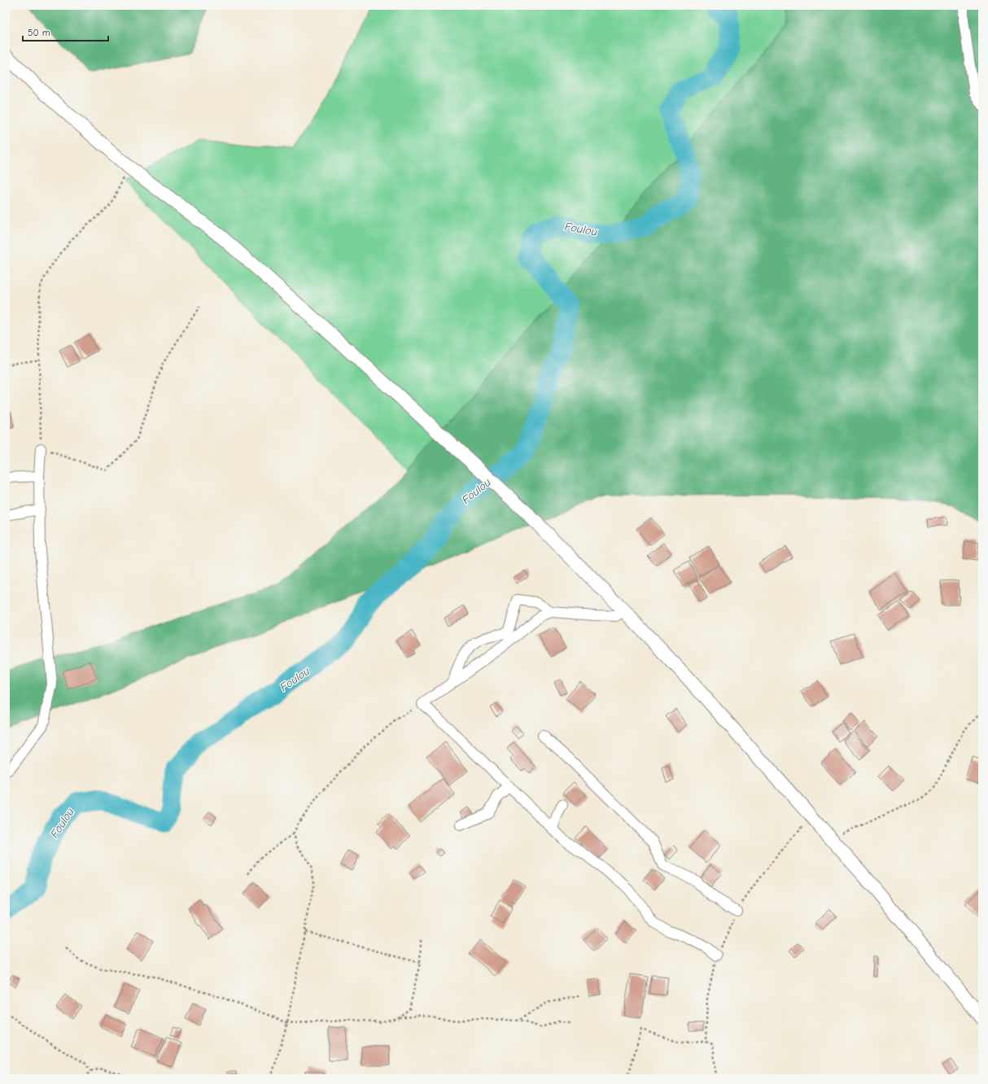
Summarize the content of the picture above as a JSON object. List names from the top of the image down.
{
  "water": ["Foulou"],
  "scale_bar": "50 m"
}
